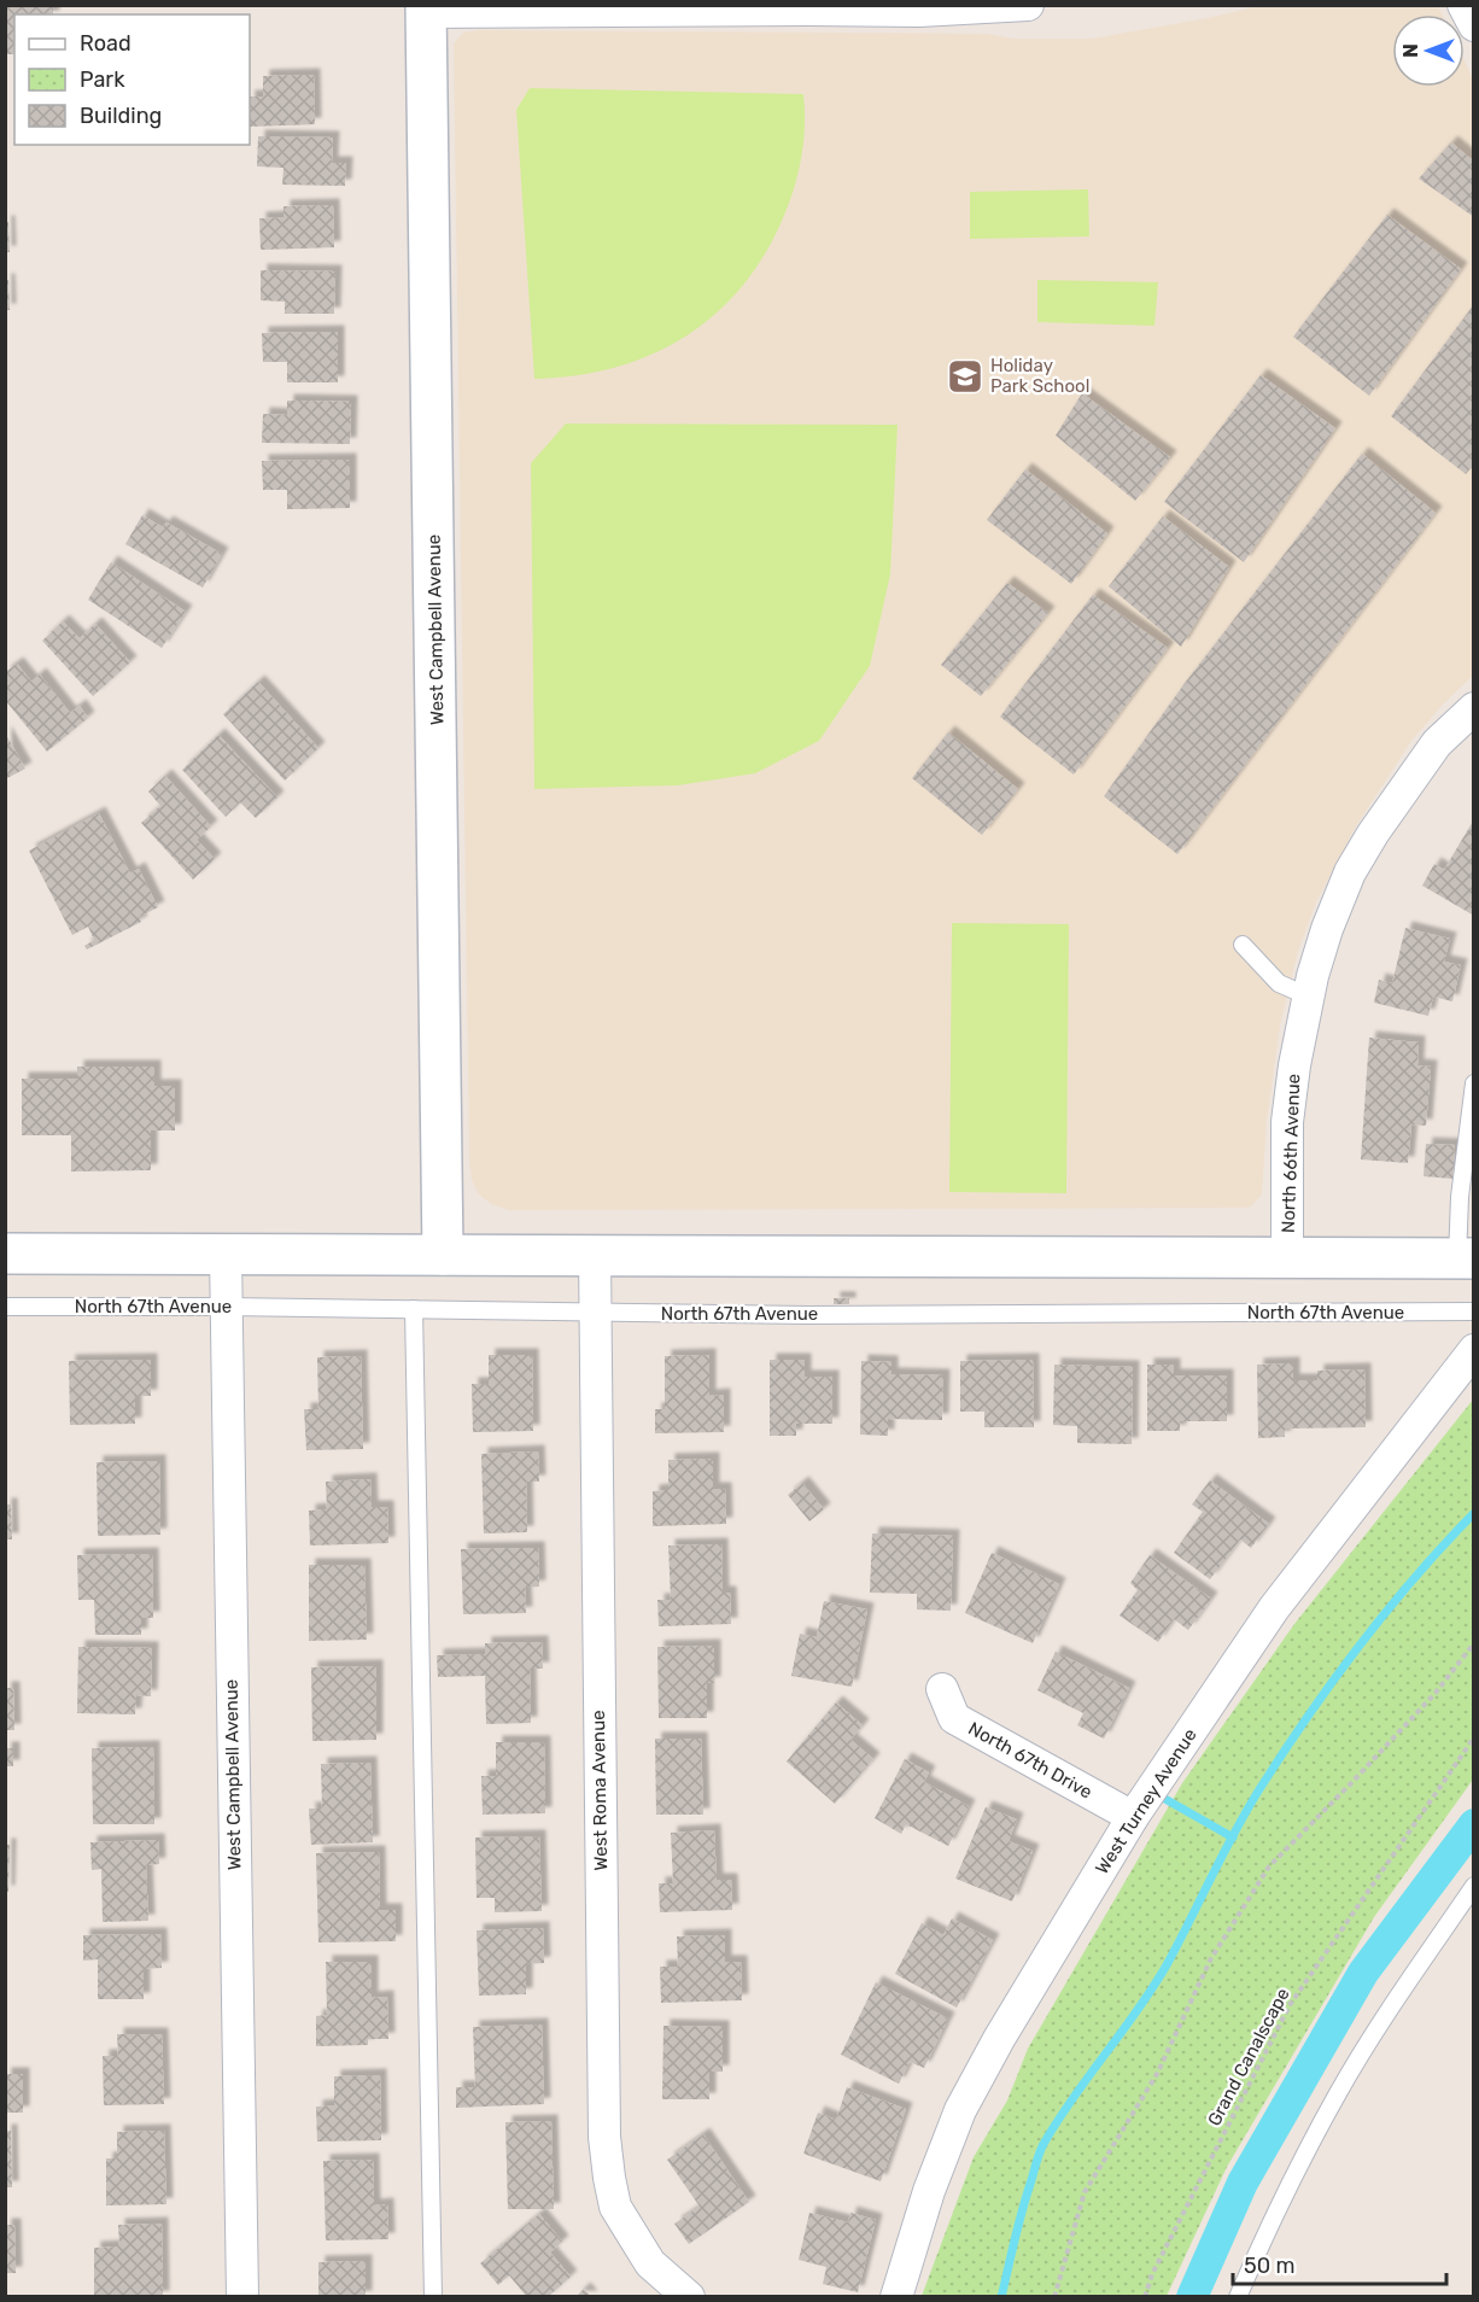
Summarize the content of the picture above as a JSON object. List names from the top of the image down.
{
  "streets": {
    "main road": ["West Campbell Avenue"],
    "street": [
      "North 66th Avenue",
      "North 67th Drive",
      "West Roma Avenue",
      "West Turney Avenue"
    ],
    "lane": ["North 67th Avenue"],
    "path": ["Grand Canalscape"]
  },
  "crossings": [
    ["West Campbell Avenue", "North 67th Avenue"],
    ["North 67th Avenue", "West Roma Avenue"],
    ["North 67th Drive", "West Turney Avenue"]
  ],
  "places": {
    "school or university": ["Holiday Park School"]
  },
  "legend": ["Road", "Park", "Building"],
  "scale_bar": "50 m",
  "north": "left"
}
